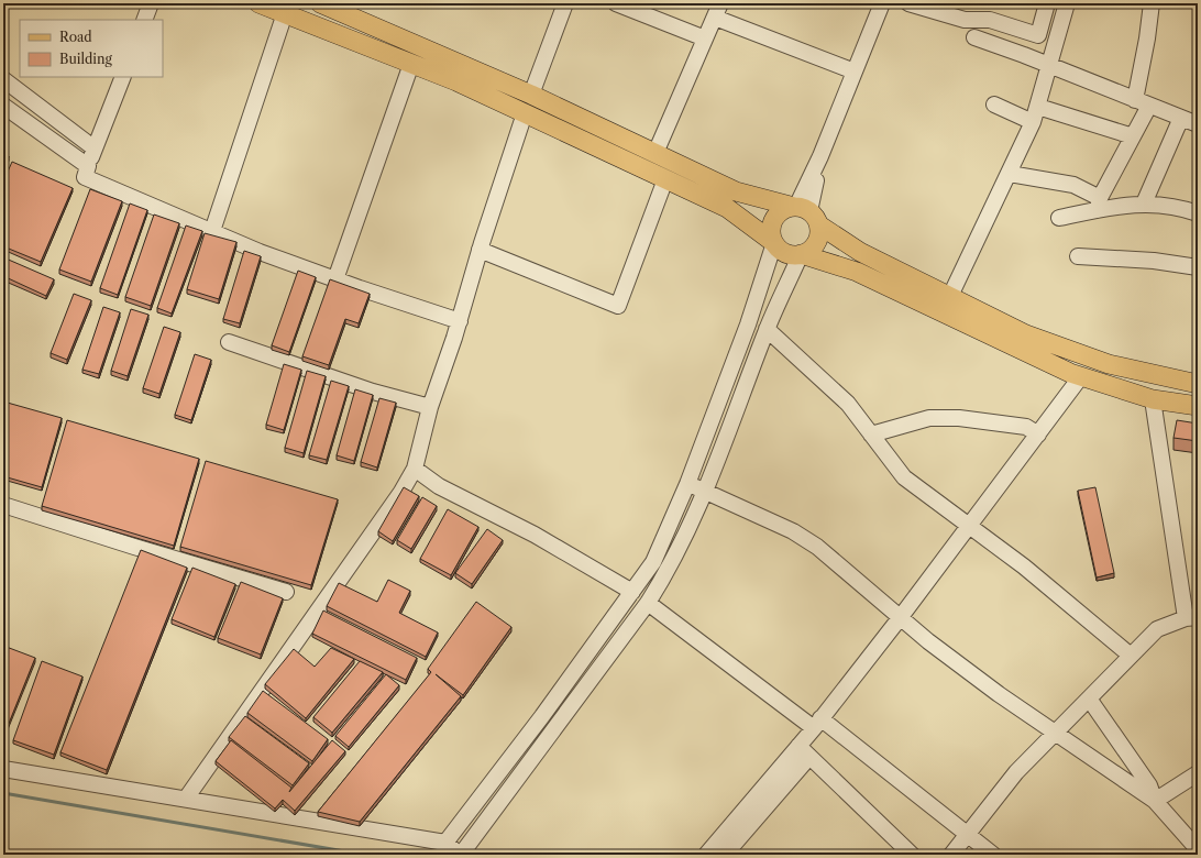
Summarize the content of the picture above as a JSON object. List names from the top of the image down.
{
  "legend": ["Road", "Building"]
}
